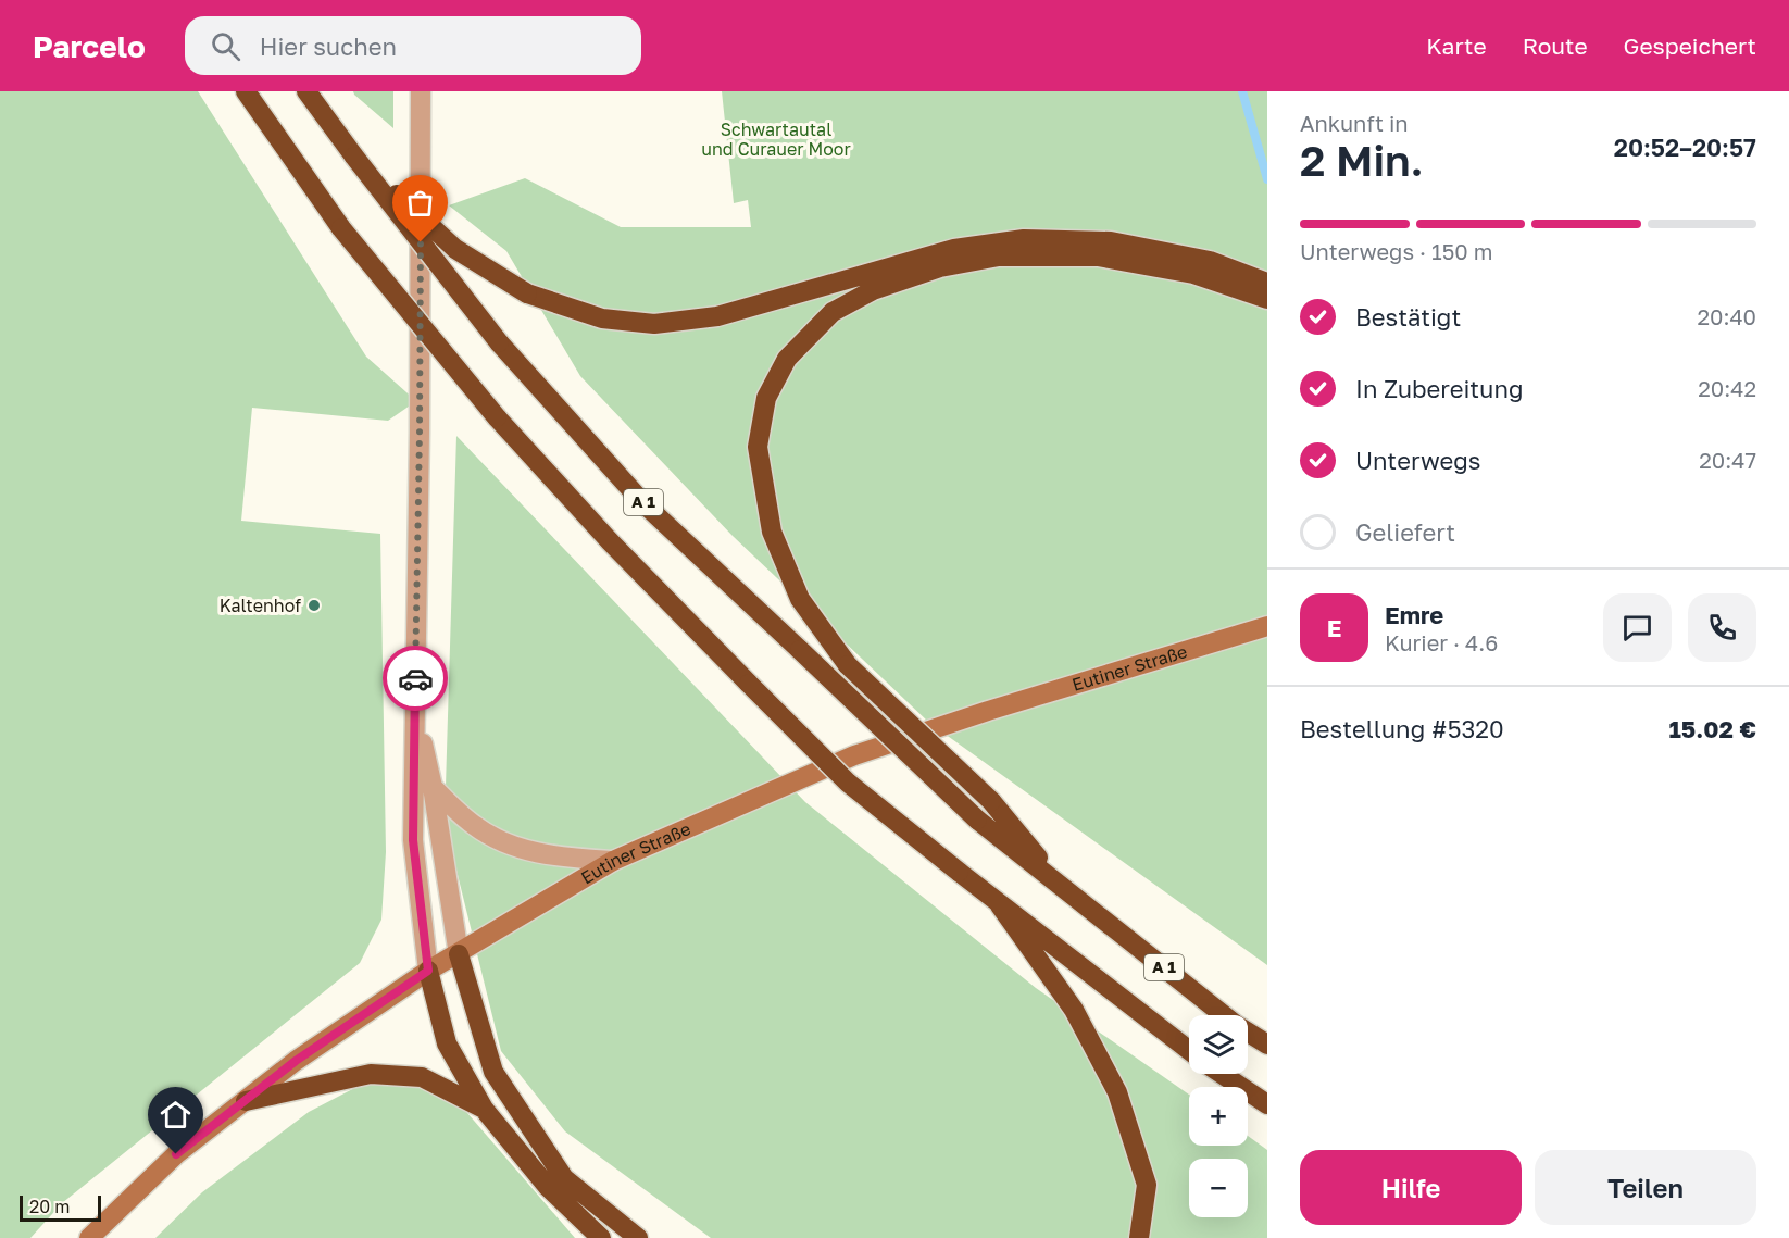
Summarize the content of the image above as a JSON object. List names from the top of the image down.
{
  "streets": {
    "highway": ["A 1"],
    "main road": ["Eutiner Straße"]
  },
  "parks": ["Schwartautal und Curauer Moor"],
  "places": ["Kaltenhof"],
  "scale_bar": "20 m",
  "page": {
    "header": "Parcelo",
    "search": "Hier suchen",
    "nav": ["Karte", "Route", "Gespeichert"],
    "heading": ["2 Min.", "Ankunft in", "20:52–20:57"],
    "panel": [
      "Emre",
      "Kurier · 4.6",
      "Bestellung #5320",
      "15.02 €"
    ],
    "bar": "Unterwegs · 150 m",
    "list": [
      ["Bestätigt", "20:40"],
      ["In Zubereitung", "20:42"],
      ["Unterwegs", "20:47"],
      "Geliefert"
    ],
    "round": "E",
    "map_buttons": ["+", "−"],
    "buttons": ["Hilfe", "Teilen"],
    "scale": "20 m"
  }
}
